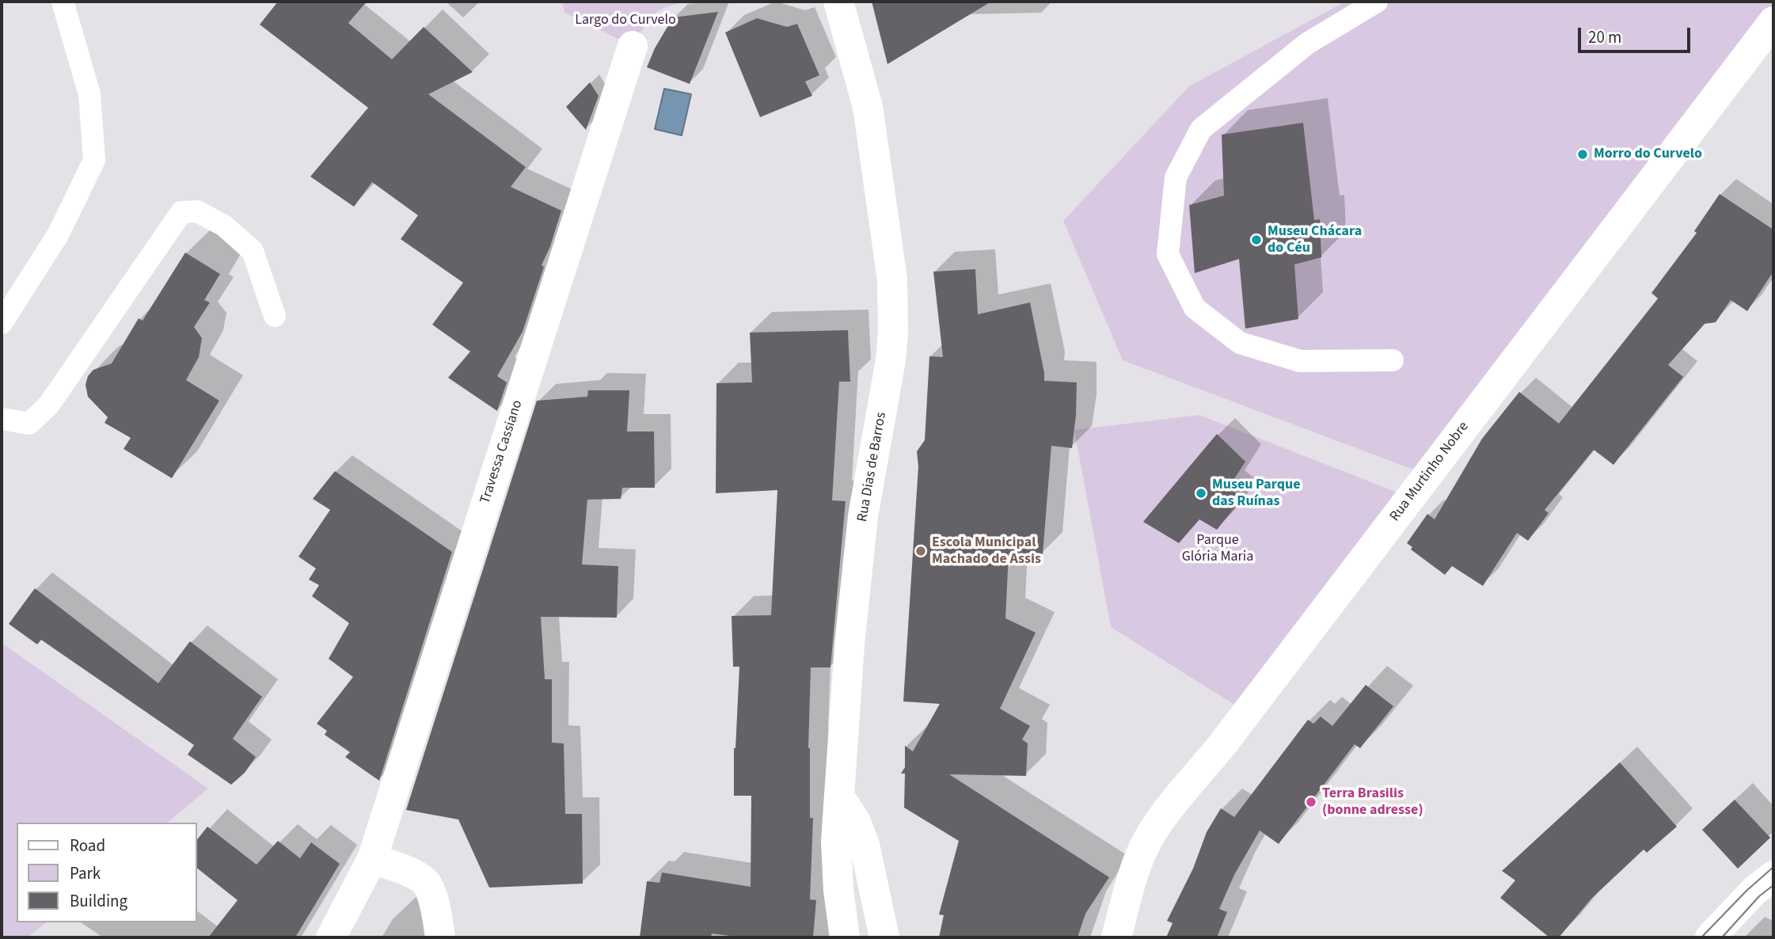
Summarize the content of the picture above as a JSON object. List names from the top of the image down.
{
  "streets": {
    "street": ["Travessa Cassiano", "Rua Dias de Barros", "Rua Murtinho Nobre"]
  },
  "parks": ["Largo do Curvelo", "Parque Glória Maria"],
  "places": [
    "Morro do Curvelo",
    "Museu Chácara do Céu",
    "Museu Parque das Ruínas",
    "Escola Municipal Machado de Assis",
    "Terra Brasilis (bonne adresse)"
  ],
  "legend": ["Road", "Park", "Building"],
  "scale_bar": "20 m"
}
